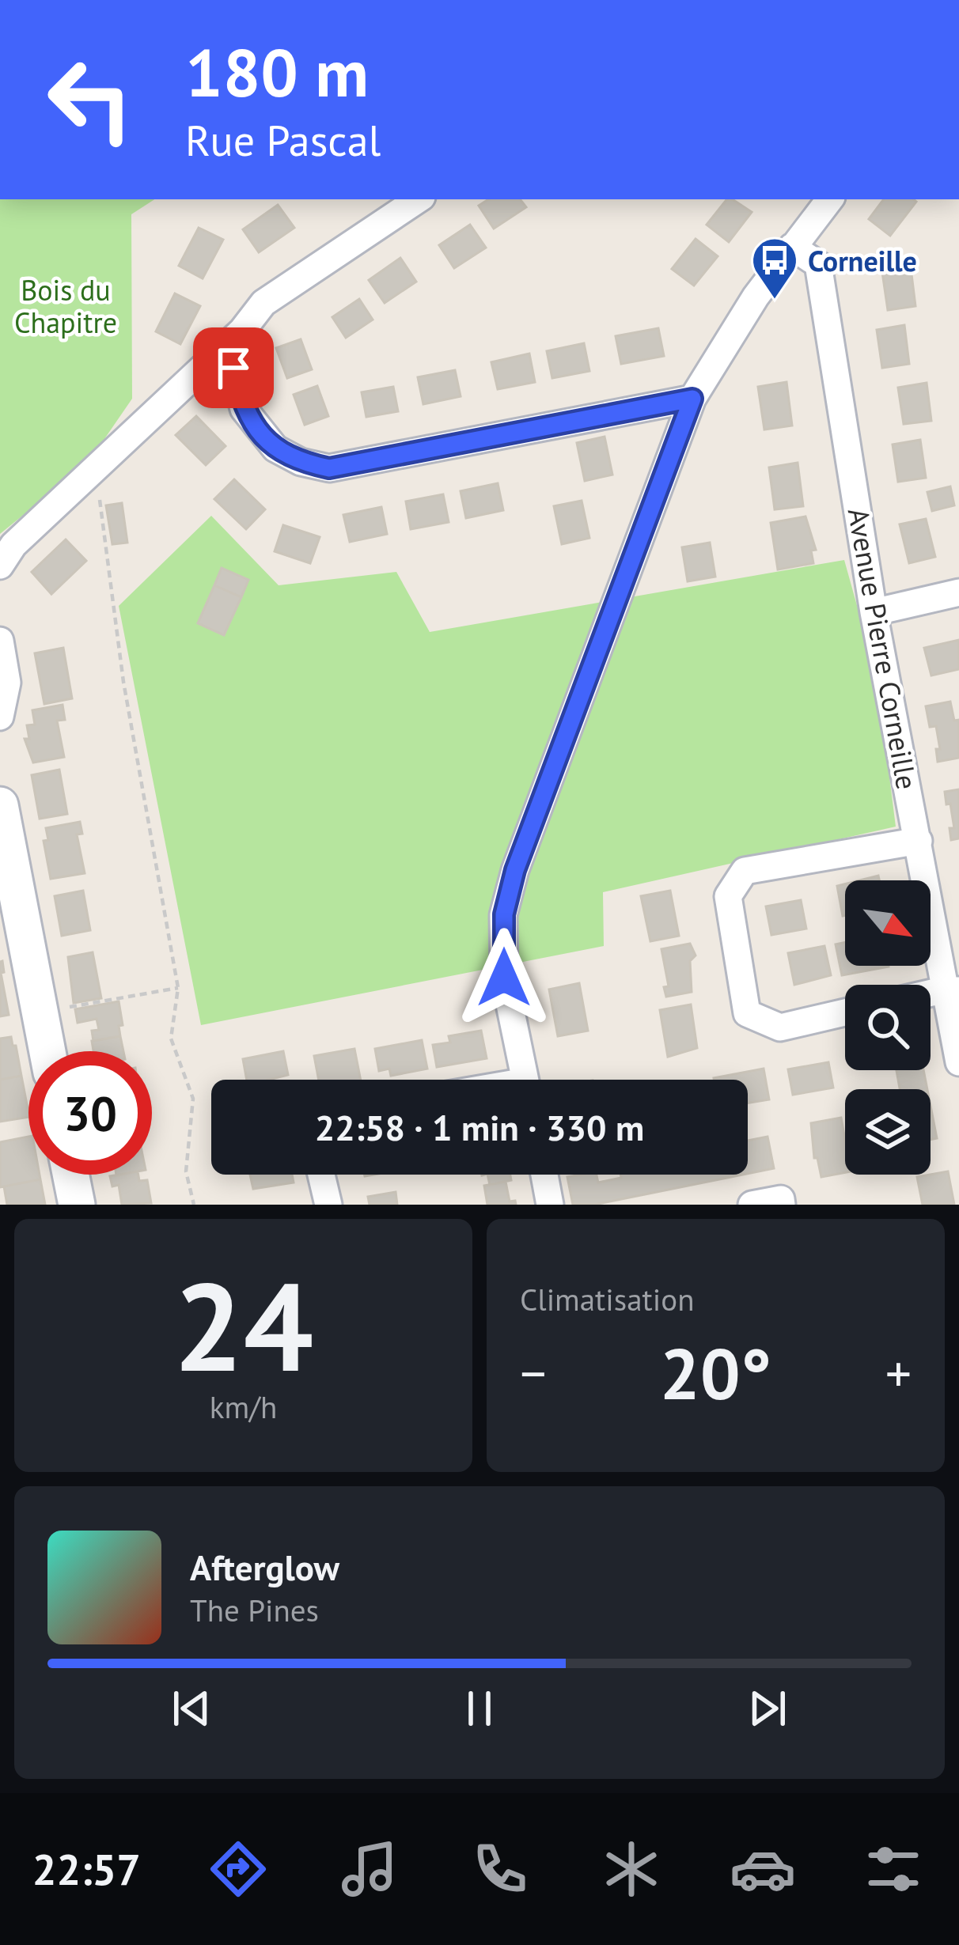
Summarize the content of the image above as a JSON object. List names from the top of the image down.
{
  "streets": {
    "street": ["Avenue Pierre Corneille"]
  },
  "parks": ["Bois du Chapitre"],
  "places": {
    "bus stop": ["Corneille"]
  },
  "north": "bottom right",
  "page": {
    "turn": ["180 m", "Rue Pascal"],
    "limit": "30",
    "trip": "22:58 · 1 min · 330 m",
    "tile": [
      ["24", "km/h"],
      "Climatisation"
    ],
    "heat": ["−", "20°", "+"],
    "song": ["Afterglow", "The Pines"],
    "tabs": "22:57"
  }
}
